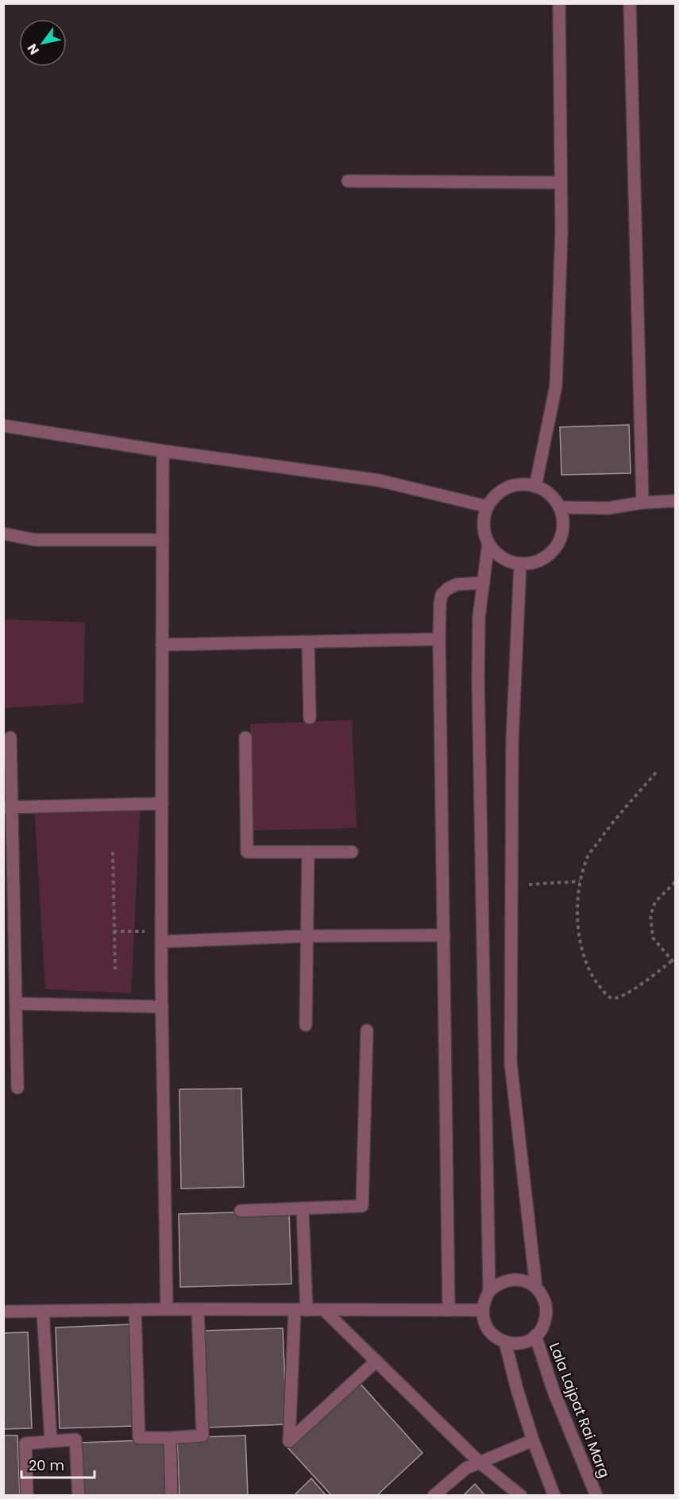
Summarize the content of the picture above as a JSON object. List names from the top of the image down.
{
  "streets": {
    "street": ["Lala Lajpat Rai Marg"]
  },
  "scale_bar": "20 m",
  "north": "bottom left"
}
